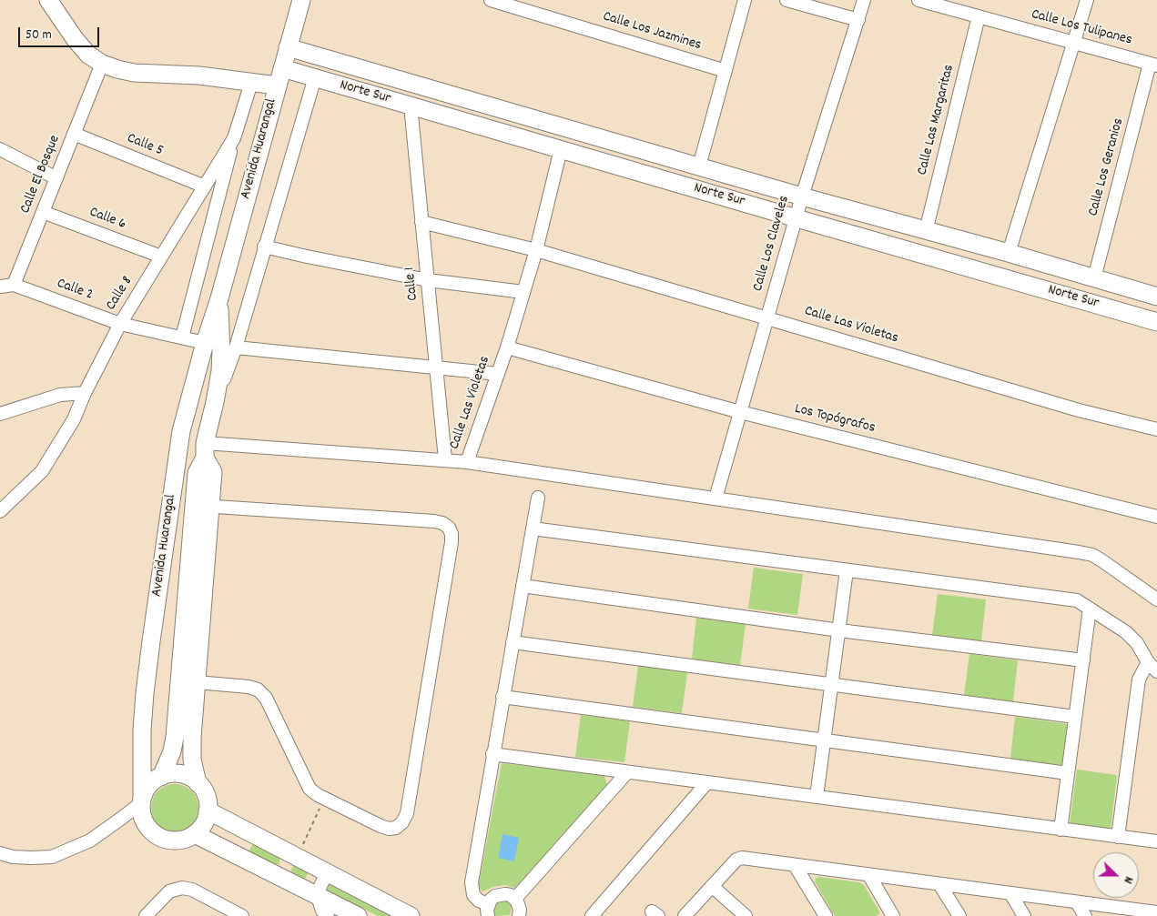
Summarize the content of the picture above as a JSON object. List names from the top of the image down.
{
  "streets": {
    "street": [
      "Calle Los Tulipanes",
      "Calle Los Jazmines",
      "Norte Sur",
      "Calle Las Margaritas",
      "Calle 5",
      "Avenida Huarangal",
      "Calle Los Geranios",
      "Calle El Bosque",
      "Calle 6",
      "Calle Los Claveles",
      "Calle 1",
      "Calle 2",
      "Calle 8",
      "Calle Las Violetas",
      "Los Topógrafos"
    ]
  },
  "crossings": [
    ["Calle Los Tulipanes", "Calle Las Margaritas"],
    ["Calle Los Tulipanes", "Calle Los Geranios"],
    ["Norte Sur", "Calle Las Margaritas"],
    ["Norte Sur", "Avenida Huarangal"],
    ["Norte Sur", "Calle Los Geranios"],
    ["Norte Sur", "Calle Los Claveles"],
    ["Norte Sur", "Calle 1"],
    ["Norte Sur", "Calle Las Violetas"],
    ["Calle 5", "Calle El Bosque"],
    ["Calle 5", "Calle 8"],
    ["Avenida Huarangal", "Calle 2"],
    ["Calle El Bosque", "Calle 6"],
    ["Calle El Bosque", "Calle 2"],
    ["Calle 6", "Calle 8"],
    ["Calle Los Claveles", "Calle Las Violetas"],
    ["Calle Los Claveles", "Los Topógrafos"],
    ["Calle 1", "Calle Las Violetas"],
    ["Calle 2", "Calle 8"],
    ["Calle Las Violetas", "Los Topógrafos"]
  ],
  "scale_bar": "50 m",
  "north": "right"
}
